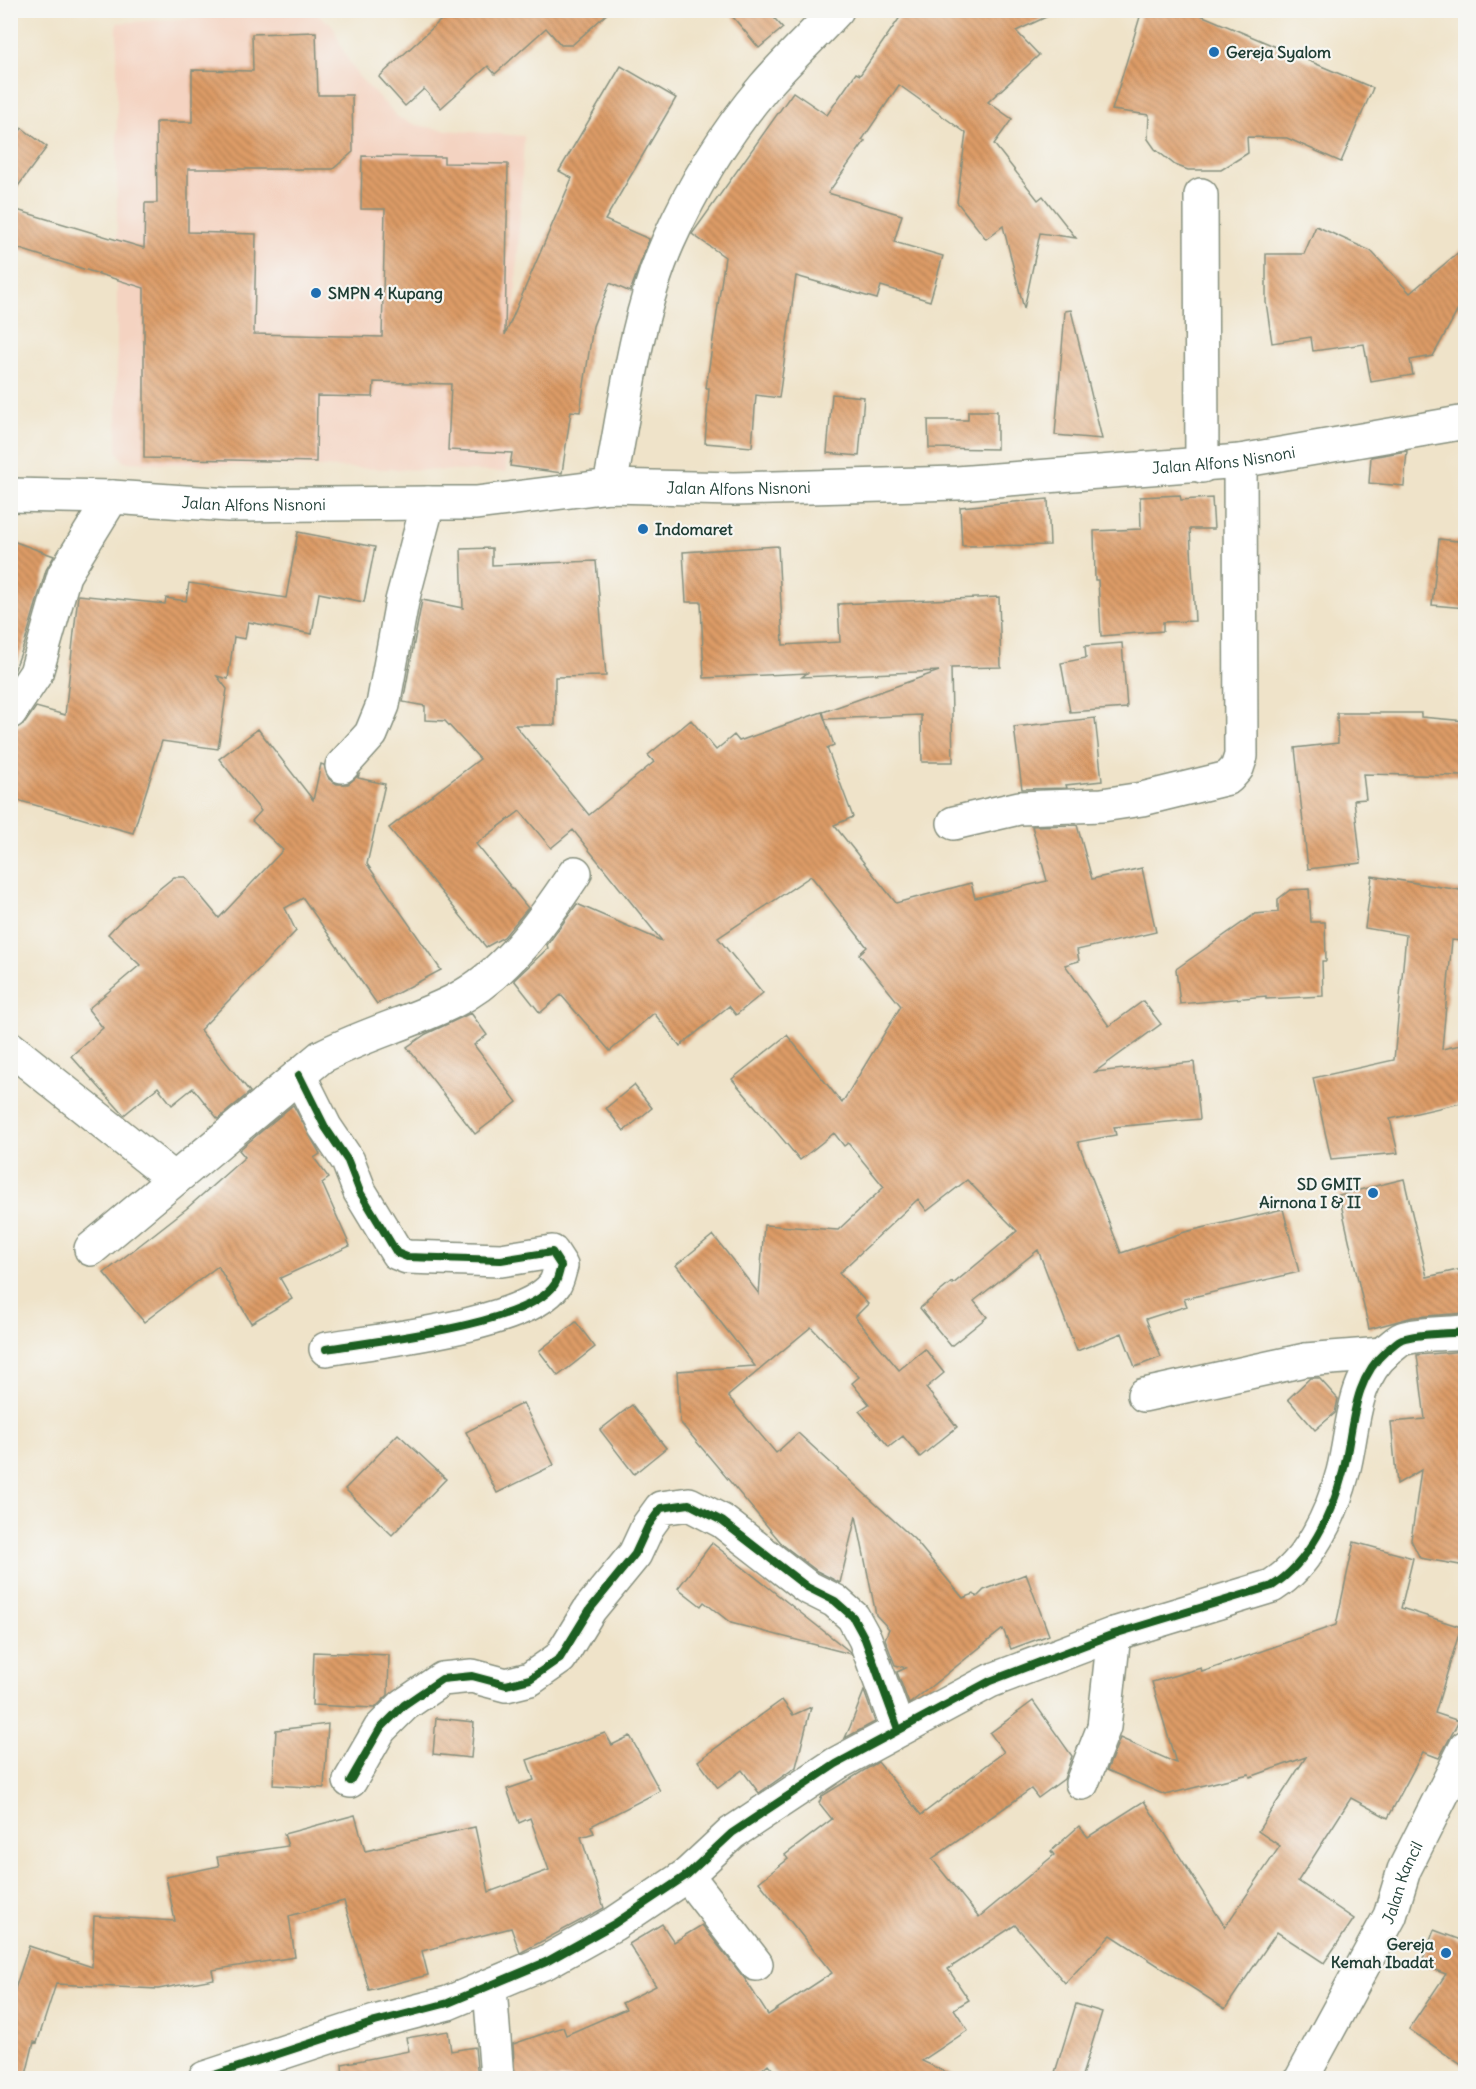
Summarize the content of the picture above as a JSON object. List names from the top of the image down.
{
  "streets": {
    "street": ["Jalan Alfons Nisnoni", "Jalan Kancil"]
  },
  "places": [
    "Gereja Syalom",
    "SMPN 4 Kupang",
    "Indomaret",
    "SD GMIT Airnona I & II",
    "Gereja Kemah Ibadat"
  ]
}
